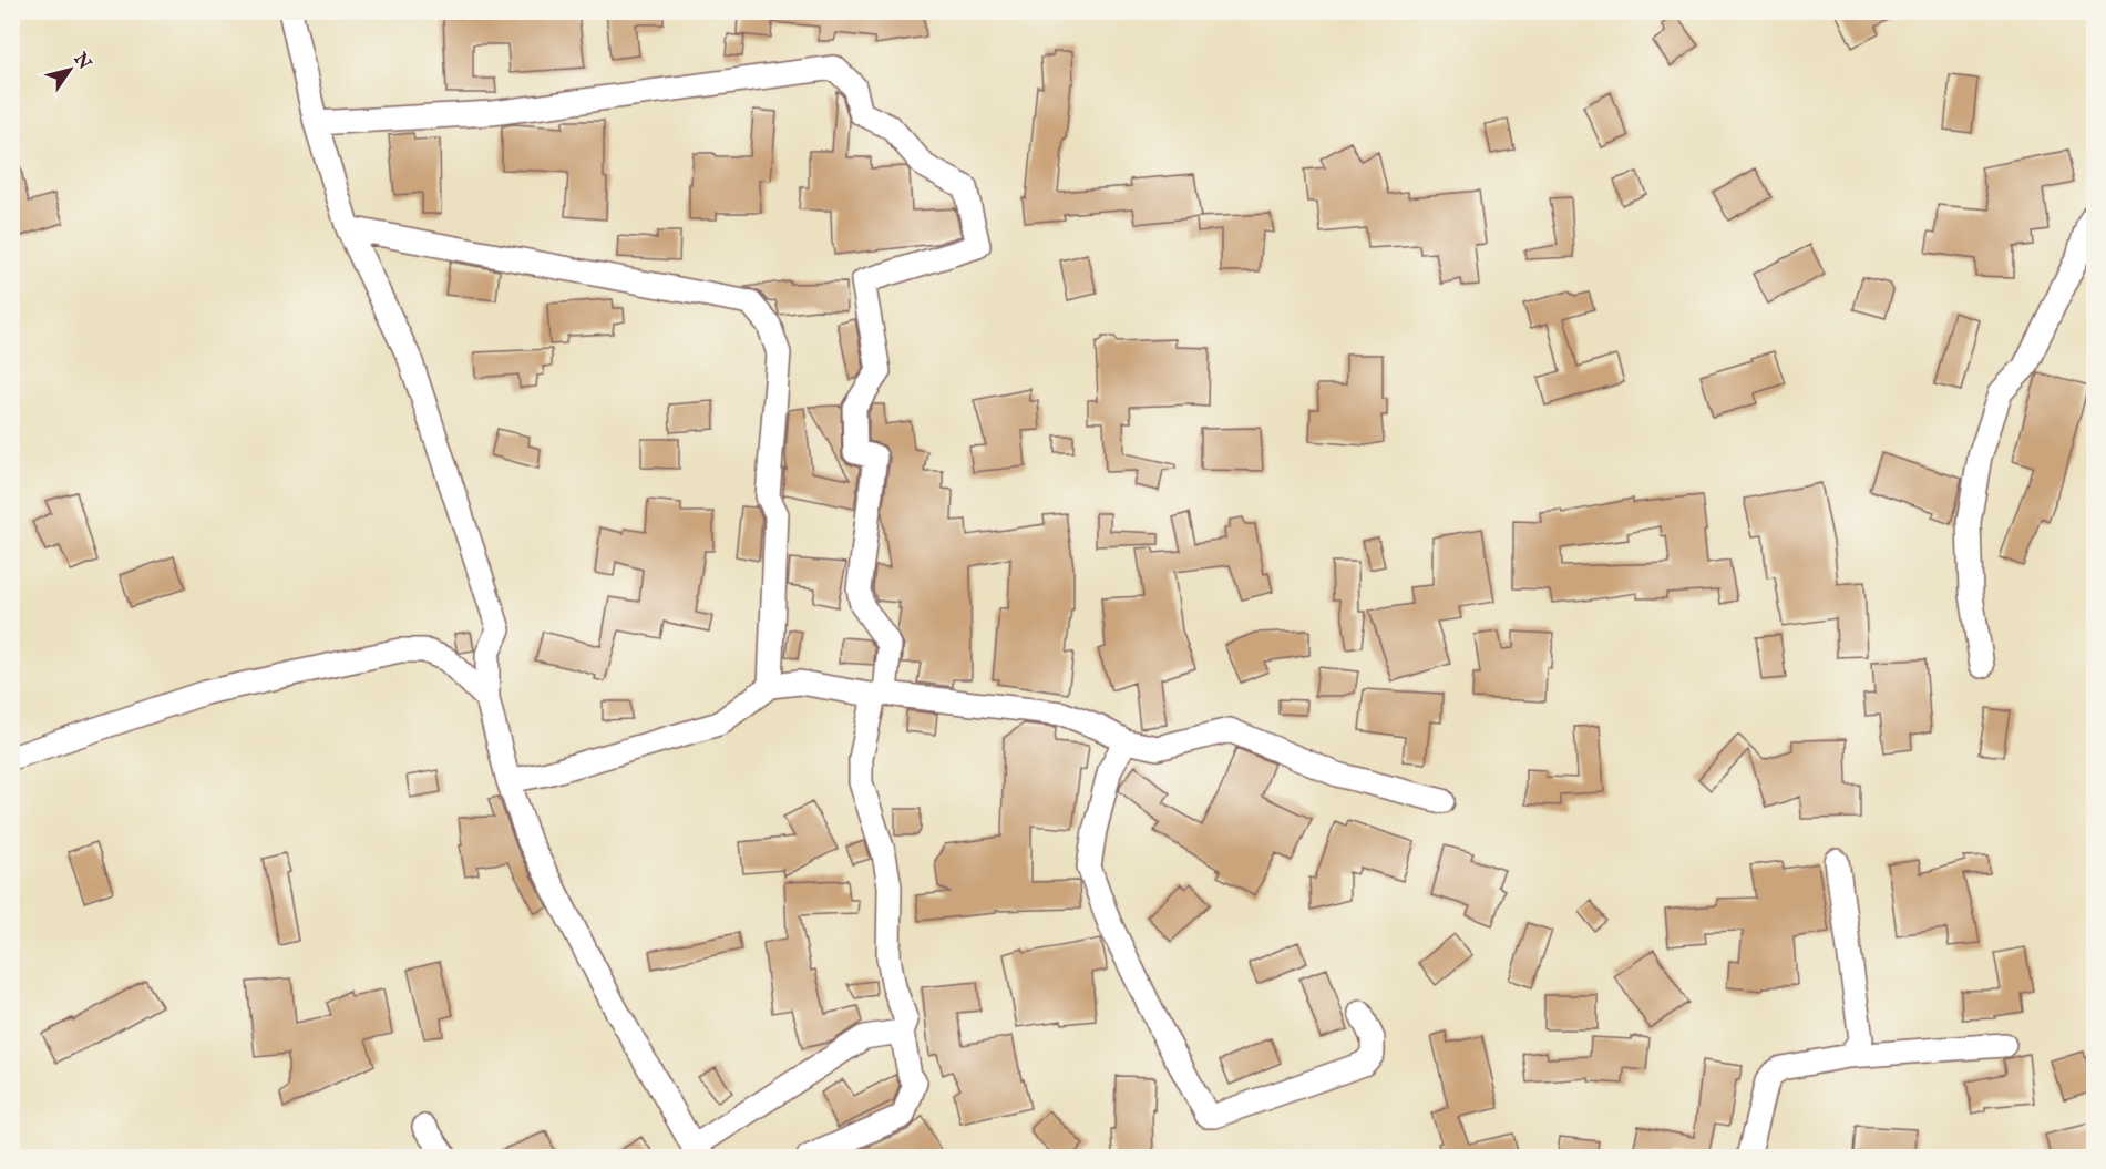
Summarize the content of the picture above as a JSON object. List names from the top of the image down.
{
  "north": "top right"
}
